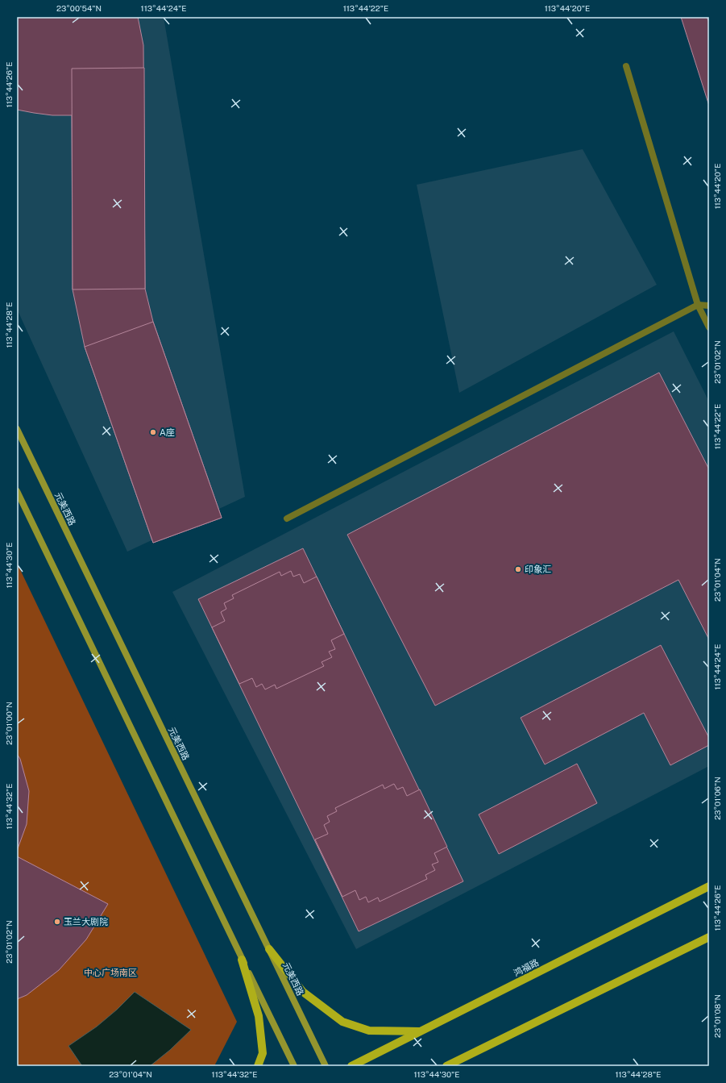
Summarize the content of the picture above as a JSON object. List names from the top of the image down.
{
  "streets": {
    "main road": ["元美西路", "鸿福路"]
  },
  "parks": ["中心广场南区"],
  "places": ["A座", "印象汇", "玉兰大剧院"],
  "coordinates": [
    "23°00'54\"N",
    "113°44'24\"E",
    "113°44'22\"E",
    "113°44'20\"E",
    "113°44'26\"E",
    "113°44'28\"E",
    "23°01'02\"N",
    "113°44'30\"E",
    "23°01'04\"N",
    "23°01'00\"N",
    "23°01'06\"N",
    "113°44'32\"E",
    "23°01'08\"N"
  ]
}
